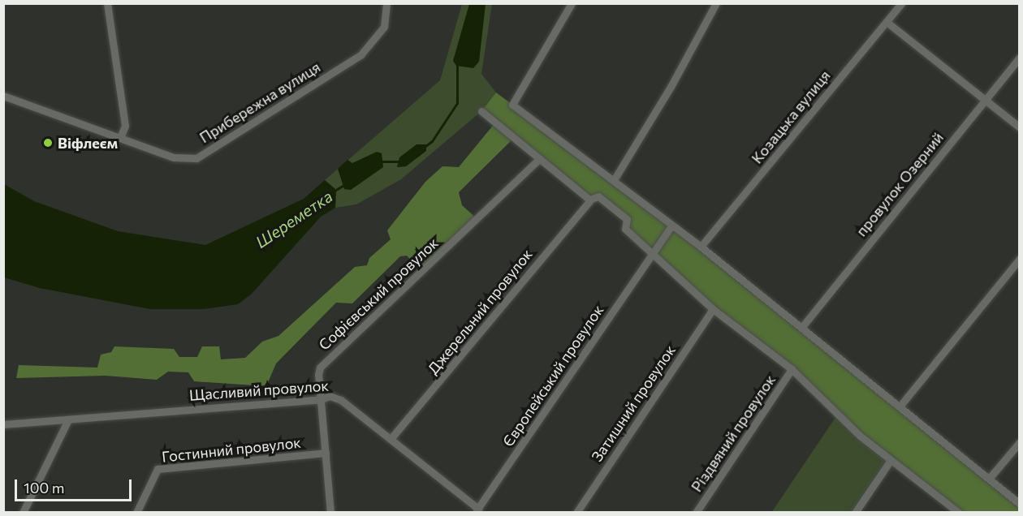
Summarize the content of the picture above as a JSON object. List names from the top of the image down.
{
  "streets": {
    "street": [
      "Прибережна вулиця",
      "Козацька вулиця",
      "провулок Озерний",
      "Софієвський провулок",
      "Джерельний провулок",
      "Європейський провулок",
      "Щасливий провулок",
      "Затишний провулок",
      "Різдвяний провулок",
      "Гостинний провулок"
    ]
  },
  "crossings": [
    ["Софієвський провулок", "Щасливий провулок"],
    ["Софієвський провулок", "Гостинний провулок"],
    ["Джерельний провулок", "Щасливий провулок"],
    ["Європейський провулок", "Щасливий провулок"]
  ],
  "water": ["Шереметка"],
  "places": ["Віфлеєм"],
  "scale_bar": "100 m"
}
